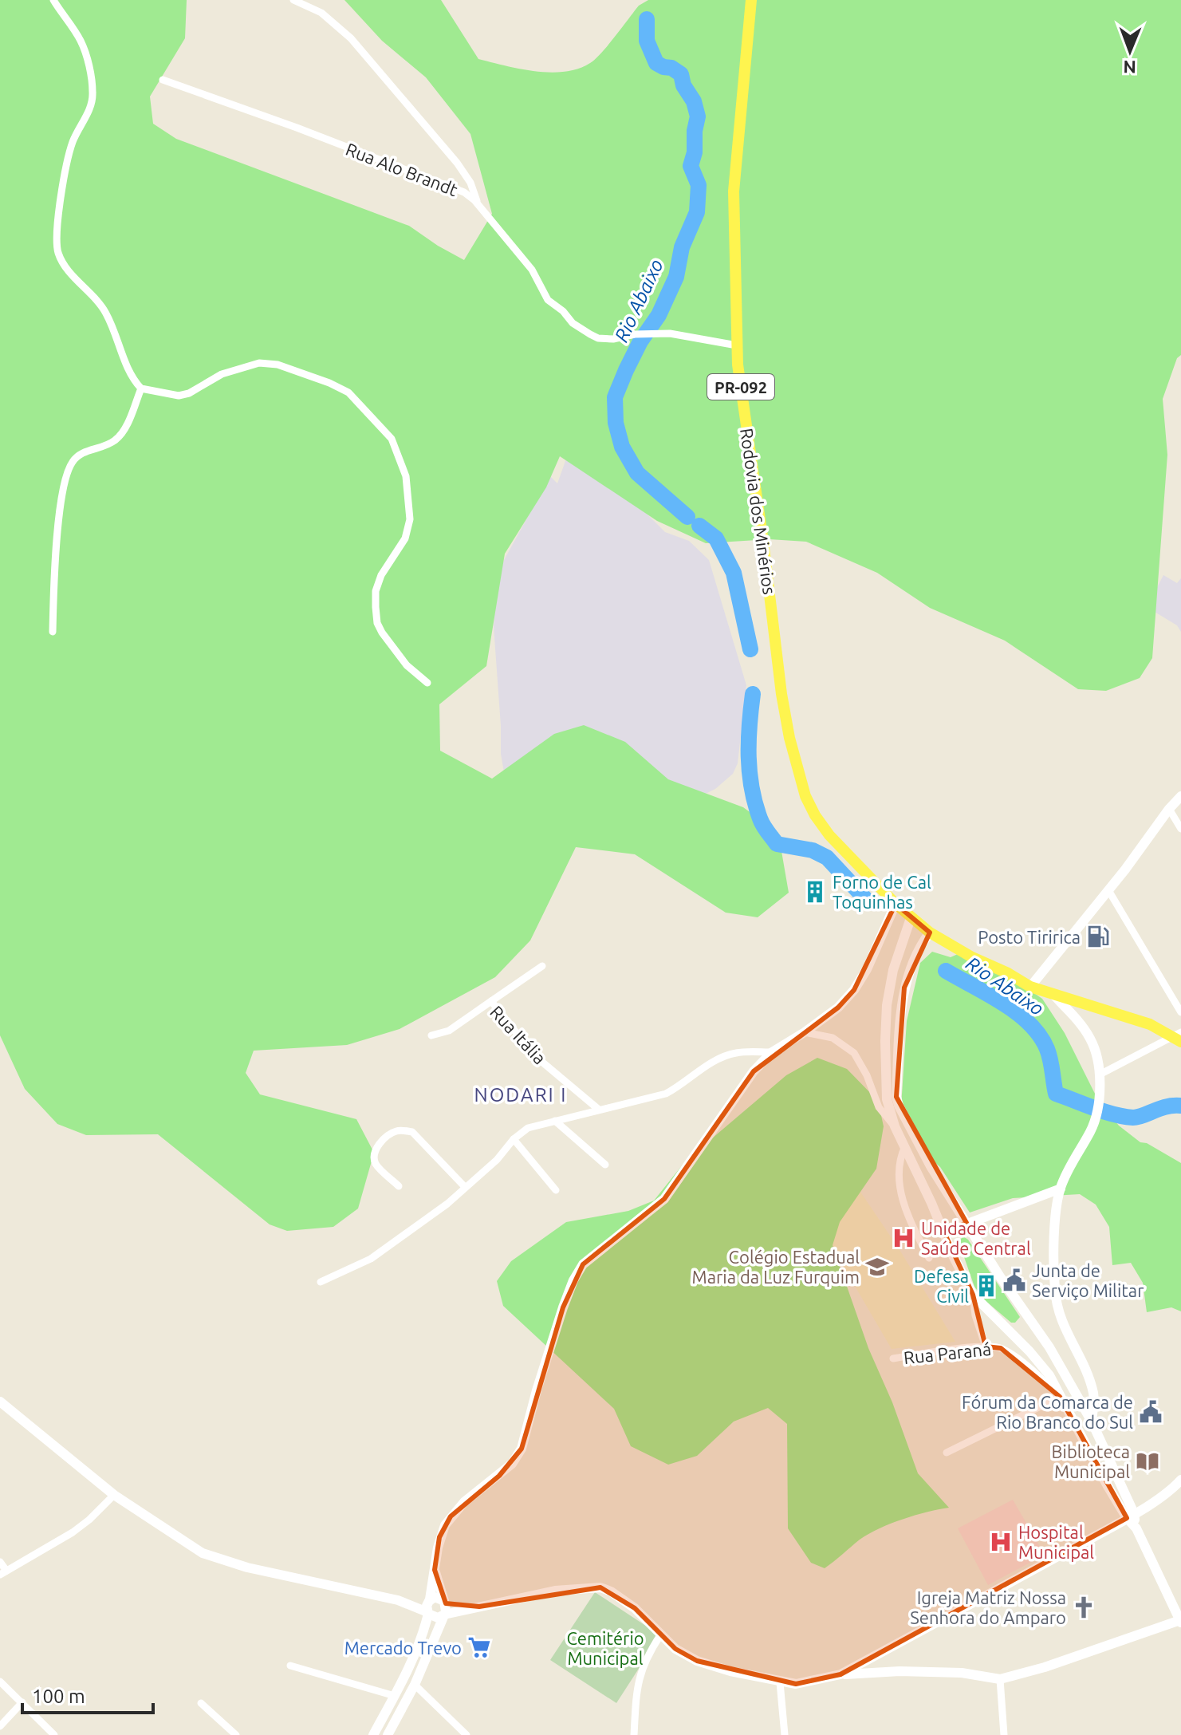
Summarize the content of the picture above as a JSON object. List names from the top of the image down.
{
  "streets": {
    "main road": ["PR-092", "Rodovia dos Minérios"],
    "street": ["Rua Alo Brandt", "Rua Itália", "Rua Paraná"]
  },
  "crossings": [
    ["Rua Alo Brandt", "Rodovia dos Minérios"],
    ["PR-092", "Rodovia dos Minérios"]
  ],
  "districts": ["NODARI I"],
  "water": ["Rio Abaixo"],
  "parks": ["Cemitério Municipal"],
  "places": {
    "building": ["Forno de Cal Toquinhas", "Defesa Civil"],
    "fuel station": ["Posto Tiririca"],
    "hospital": ["Unidade de Saúde Central", "Hospital Municipal"],
    "school or university": ["Colégio Estadual Maria da Luz Furquim"],
    "public building": ["Junta de Serviço Militar", "Fórum da Comarca de Rio Branco do Sul"],
    "library": ["Biblioteca Municipal"],
    "church": ["Igreja Matriz Nossa Senhora do Amparo"],
    "supermarket": ["Mercado Trevo"]
  },
  "scale_bar": "100 m",
  "north": "bottom"
}
